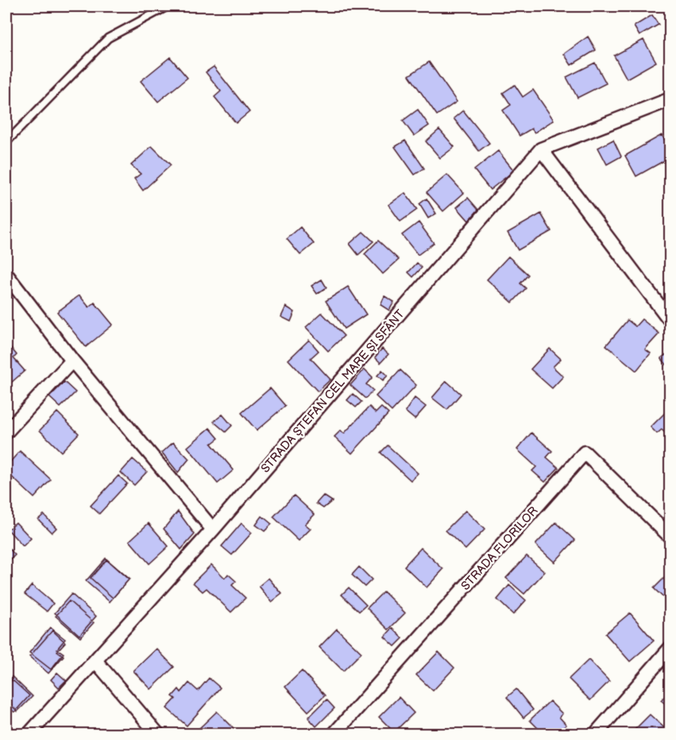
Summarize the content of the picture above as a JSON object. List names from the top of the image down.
{
  "streets": {
    "street": ["STRADA ȘTEFAN CEL MARE ȘI SFÂNT", "STRADA FLORILOR"]
  }
}
